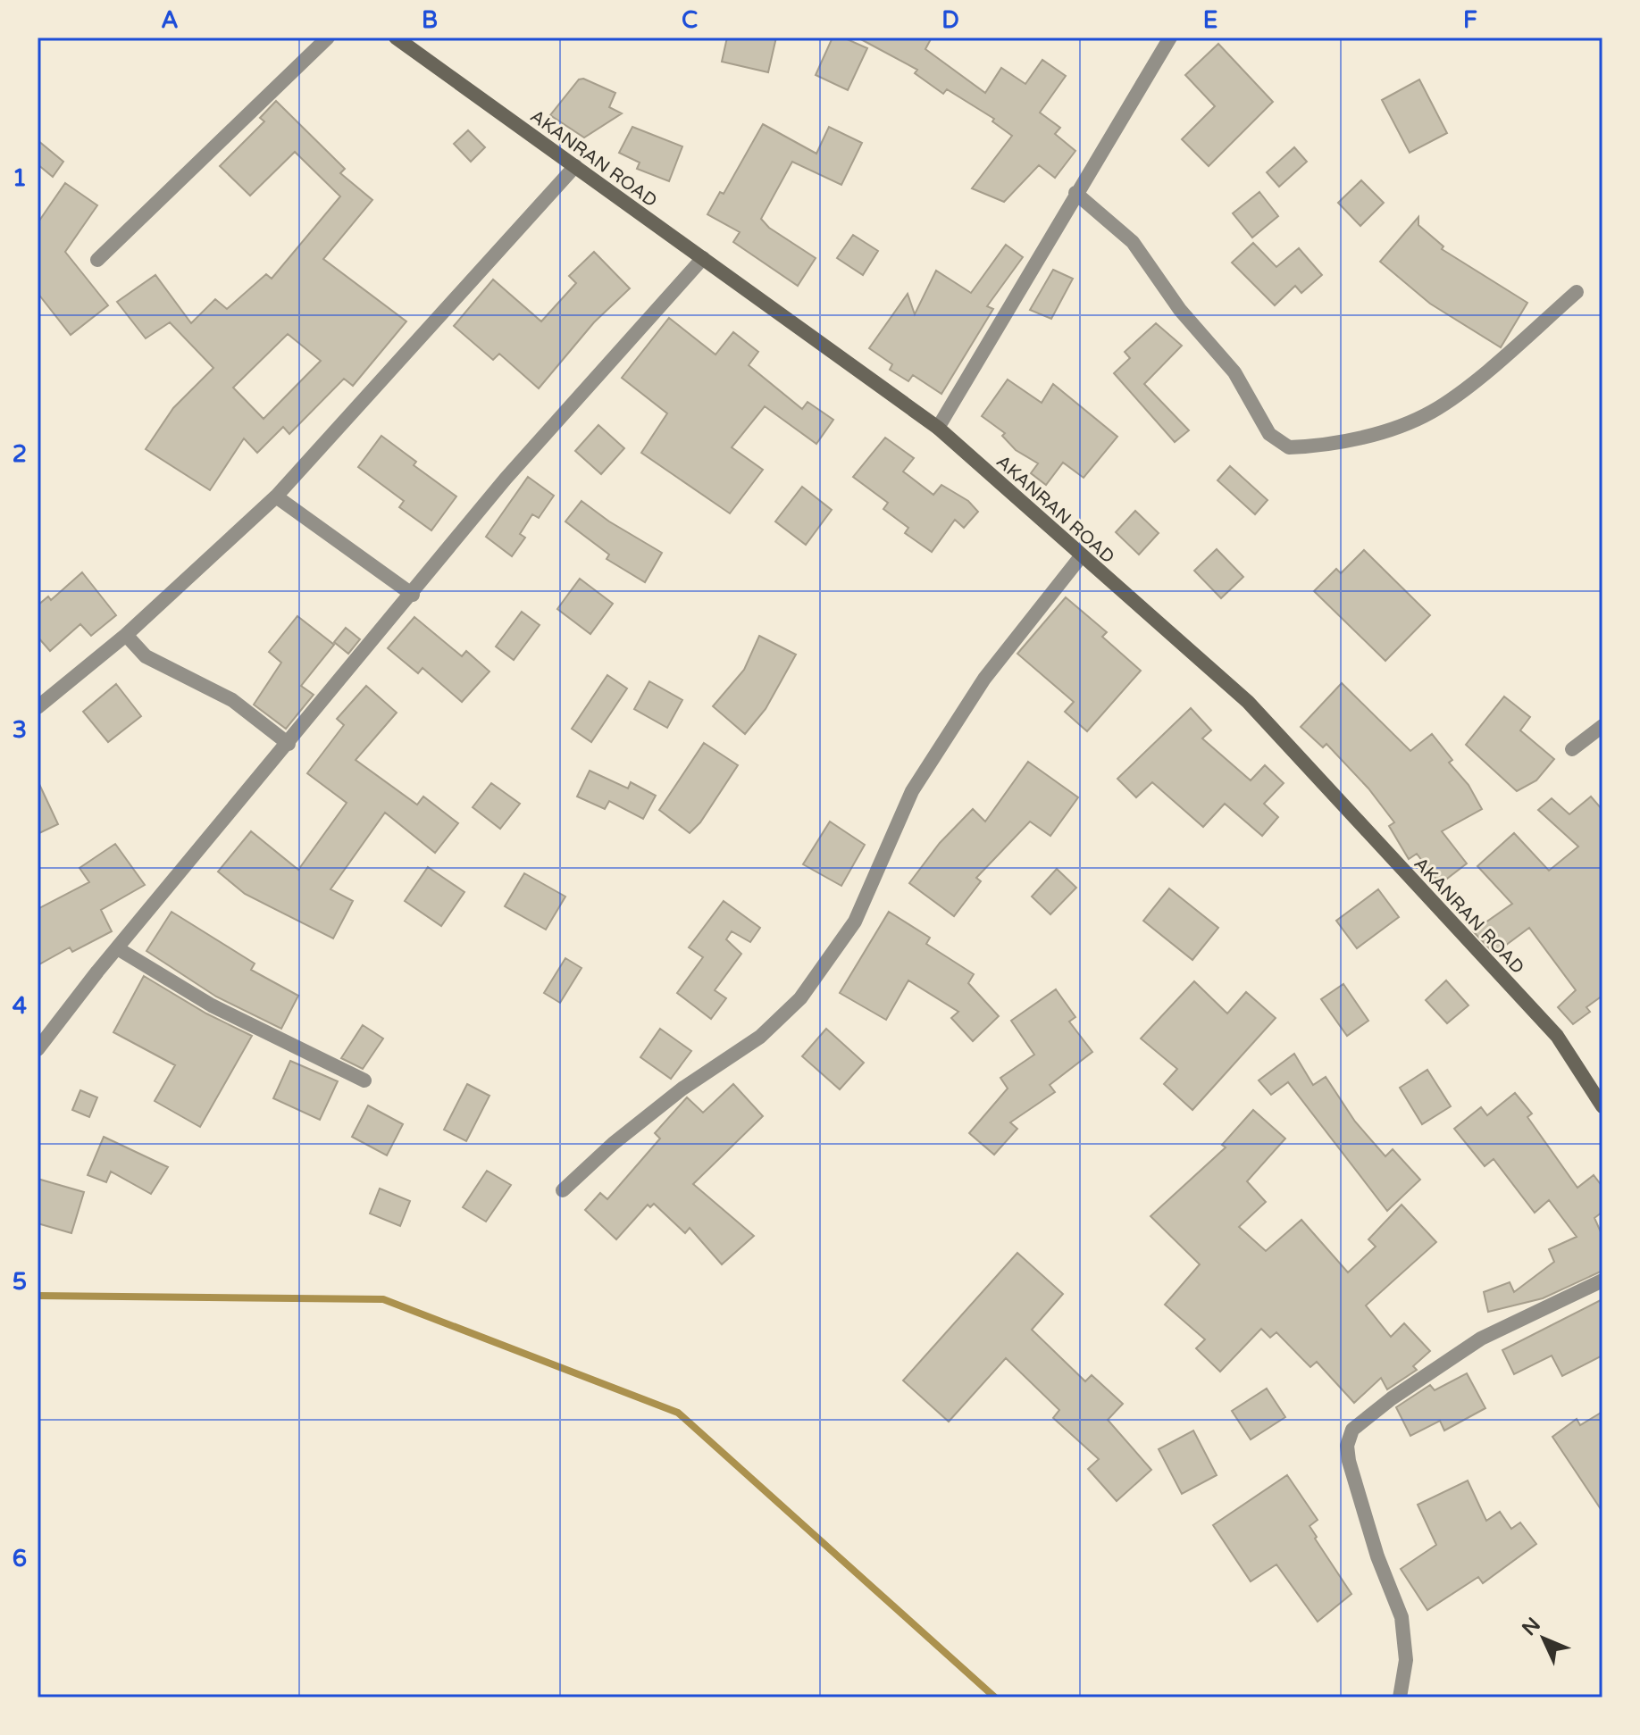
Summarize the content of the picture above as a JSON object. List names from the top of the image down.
{
  "streets": {
    "main road": ["AKANRAN ROAD"]
  },
  "north": "top left",
  "grid": {
    "columns": [
      "A",
      "B",
      "C",
      "D",
      "E",
      "F"
    ],
    "rows": [
      "1",
      "2",
      "3",
      "4",
      "5",
      "6"
    ]
  }
}
